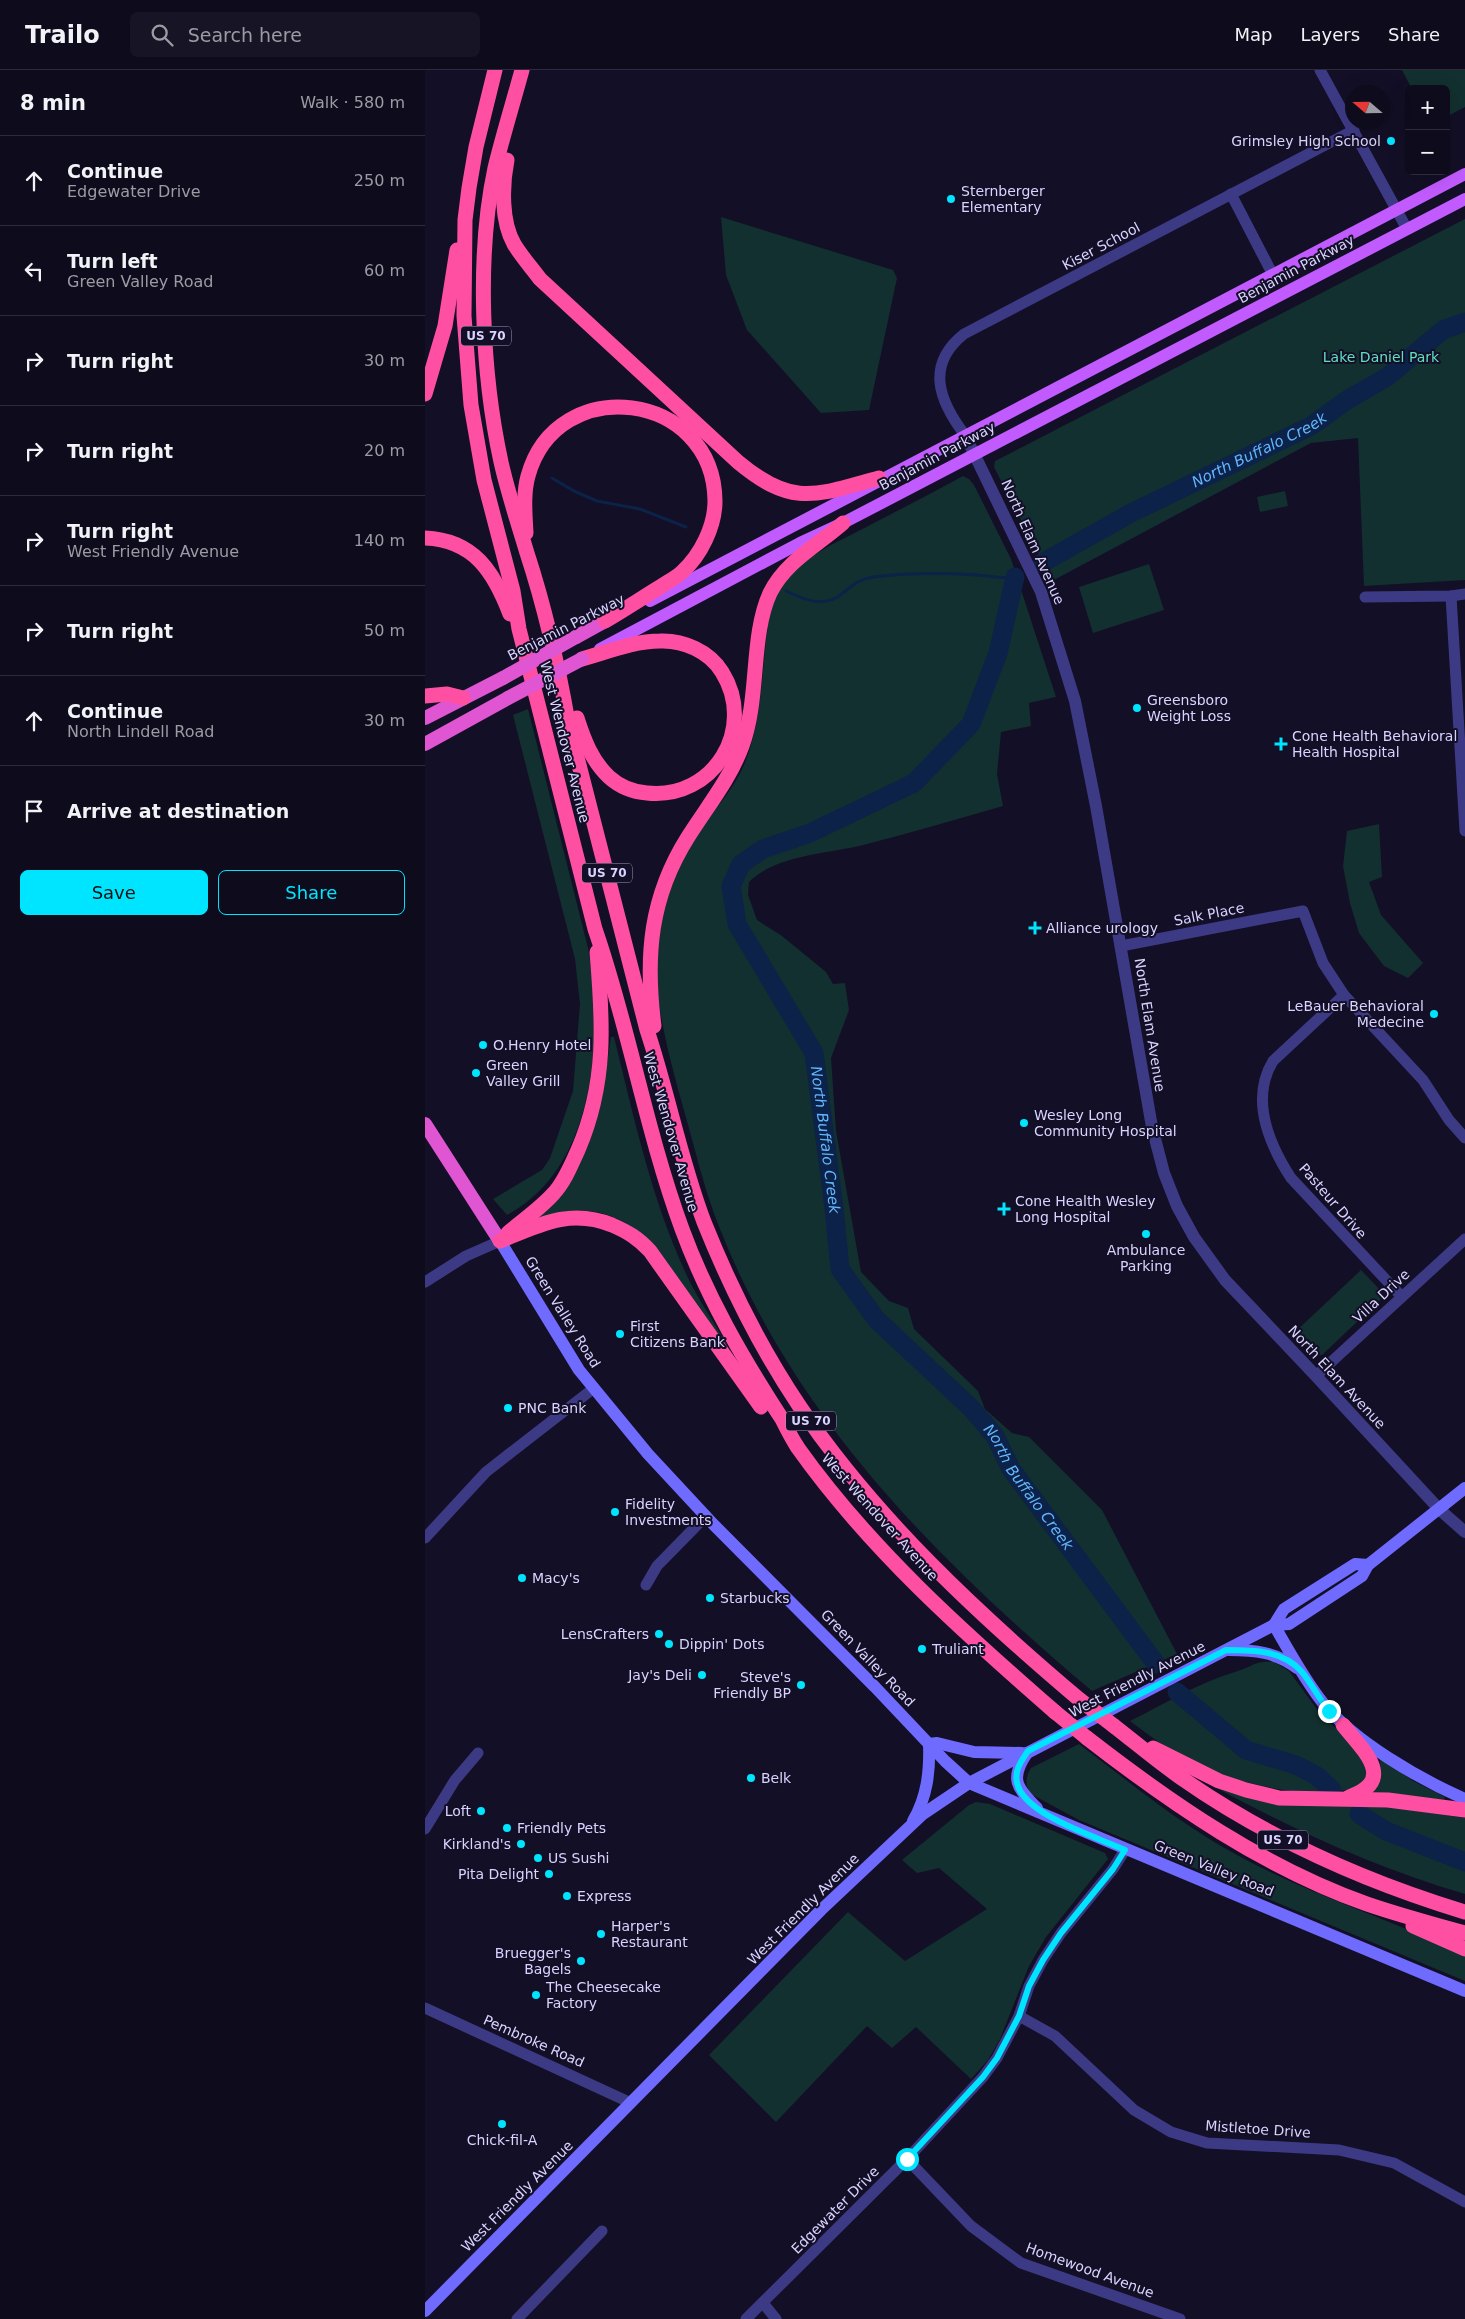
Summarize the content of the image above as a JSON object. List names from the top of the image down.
{
  "streets": {
    "highway": [
      "Benjamin Parkway",
      "US 70",
      "West Wendover Avenue",
      "Green Valley Road"
    ],
    "main road": ["West Friendly Avenue"],
    "street": [
      "Kiser School",
      "North Elam Avenue",
      "Salk Place",
      "Pasteur Drive",
      "Villa Drive",
      "Pembroke Road",
      "Mistletoe Drive",
      "Edgewater Drive",
      "Homewood Avenue"
    ]
  },
  "crossings": [
    ["Kiser School", "Benjamin Parkway"],
    ["Kiser School", "North Elam Avenue"],
    ["Benjamin Parkway", "North Elam Avenue"],
    ["North Elam Avenue", "Salk Place"],
    ["North Elam Avenue", "Villa Drive"],
    ["North Elam Avenue", "West Friendly Avenue"],
    ["Salk Place", "Pasteur Drive"],
    ["Pasteur Drive", "Villa Drive"],
    ["Green Valley Road", "West Friendly Avenue"],
    ["Green Valley Road", "Edgewater Drive"],
    ["West Friendly Avenue", "Pembroke Road"],
    ["Mistletoe Drive", "Edgewater Drive"],
    ["Edgewater Drive", "Homewood Avenue"]
  ],
  "water": ["North Buffalo Creek"],
  "parks": ["Lake Daniel Park"],
  "places": {
    "other": [
      "Grimsley High School",
      "Sternberger Elementary",
      "Greensboro Weight Loss",
      "LeBauer Behavioral Medecine",
      "O.Henry Hotel",
      "Green Valley Grill",
      "Wesley Long Community Hospital",
      "Ambulance Parking",
      "First Citizens Bank",
      "PNC Bank",
      "Fidelity Investments",
      "Macy's",
      "Starbucks",
      "LensCrafters",
      "Dippin' Dots",
      "Truliant",
      "Jay's Deli",
      "Steve's Friendly BP",
      "Belk",
      "Loft",
      "Friendly Pets",
      "Kirkland's",
      "US Sushi",
      "Pita Delight",
      "Express",
      "Harper's Restaurant",
      "Bruegger's Bagels",
      "The Cheesecake Factory",
      "Chick-fil-A"
    ],
    "health": ["Cone Health Behavioral Health Hospital", "Alliance urology", "Cone Health Wesley Long Hospital"]
  },
  "north": "left",
  "page": {
    "header": "Trailo",
    "search": "Search here",
    "nav": ["Map", "Layers", "Share"],
    "heading": ["8 min", "Walk · 580 m"],
    "map_buttons": ["+", "−"],
    "list": [
      ["Continue", "Edgewater Drive", "250 m"],
      ["Turn left", "Green Valley Road", "60 m"],
      ["Turn right", "30 m"],
      ["Turn right", "20 m"],
      ["Turn right", "West Friendly Avenue", "140 m"],
      ["Turn right", "50 m"],
      ["Continue", "North Lindell Road", "30 m"],
      "Arrive at destination"
    ],
    "buttons": ["Save", "Share"]
  }
}
